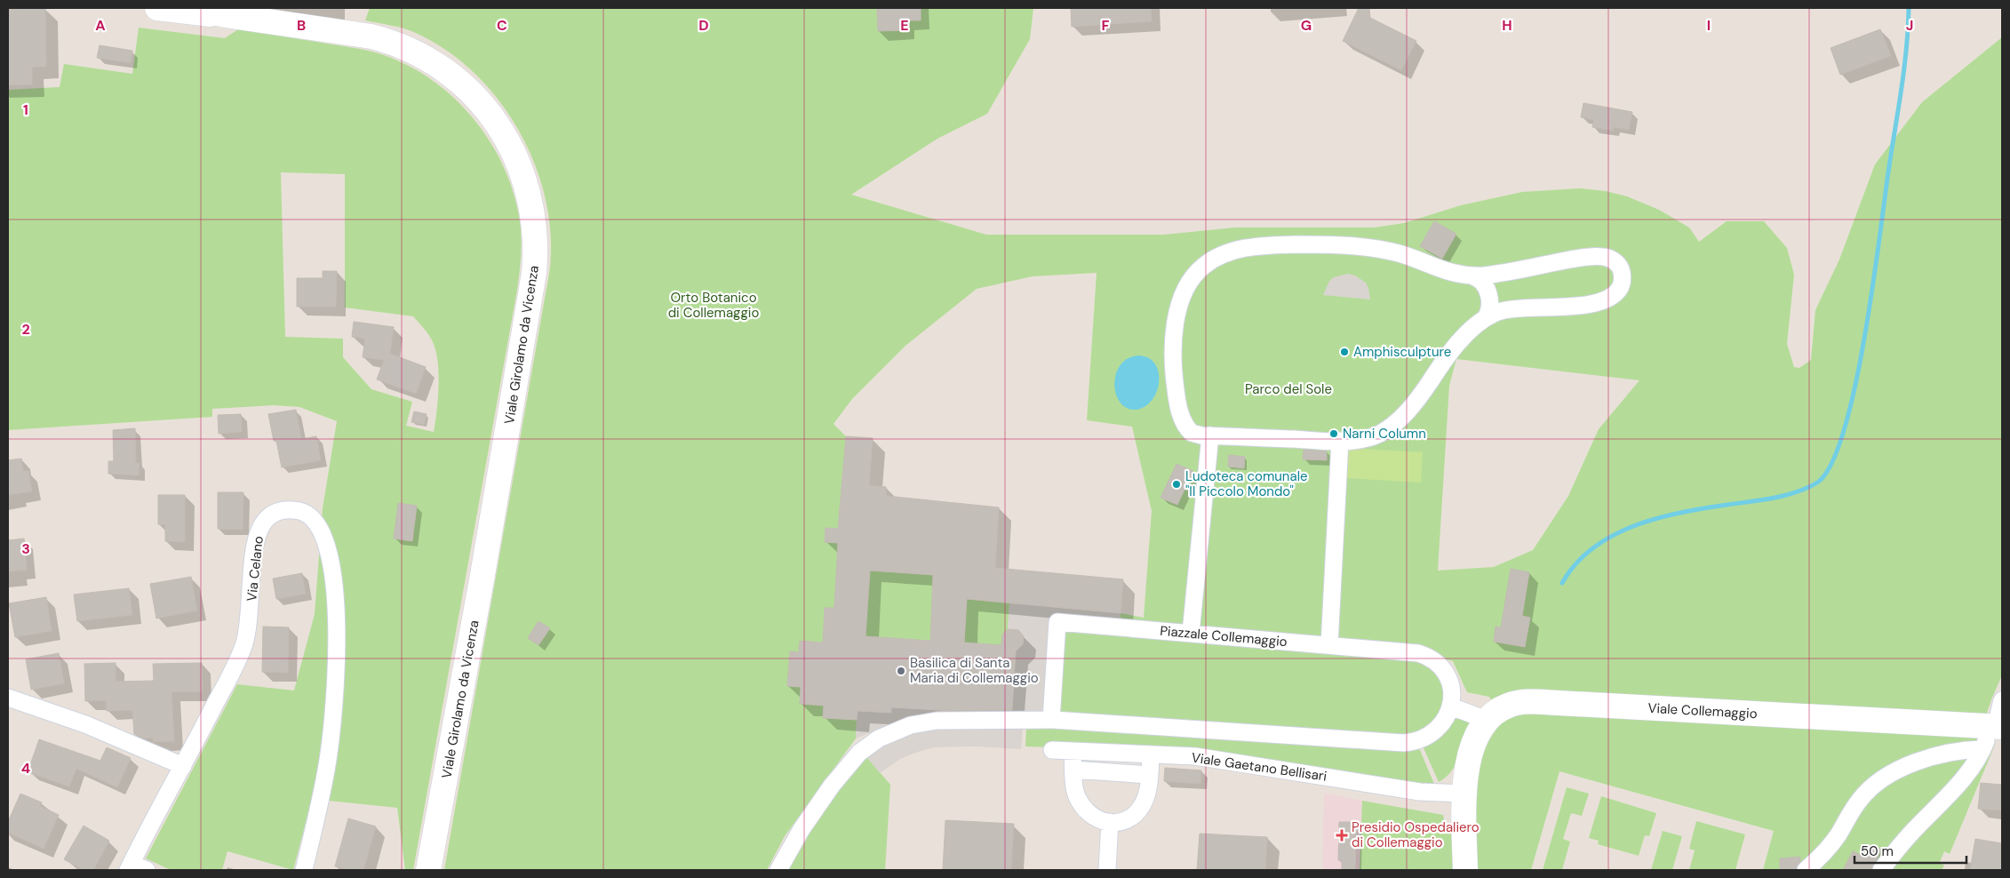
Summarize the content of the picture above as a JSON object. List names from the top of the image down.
{
  "streets": {
    "main road": ["Viale Girolamo da Vicenza", "Viale Collemaggio"],
    "street": ["Via Celano", "Piazzale Collemaggio", "Viale Gaetano Bellisari"]
  },
  "crossings": [
    ["Viale Collemaggio", "Viale Gaetano Bellisari"]
  ],
  "parks": ["Orto Botanico di Collemaggio", "Parco del Sole"],
  "places": {
    "other": [
      "Amphisculpture",
      "Narni Column",
      "Ludoteca comunale \"Il Piccolo Mondo\"",
      "Basilica di Santa Maria di Collemaggio"
    ],
    "health": ["Presidio Ospedaliero di Collemaggio"]
  },
  "scale_bar": "50 m",
  "grid": {
    "columns": [
      "A",
      "B",
      "C",
      "D",
      "E",
      "F",
      "G",
      "H",
      "I",
      "J"
    ],
    "rows": [
      "1",
      "2",
      "3",
      "4"
    ]
  }
}
